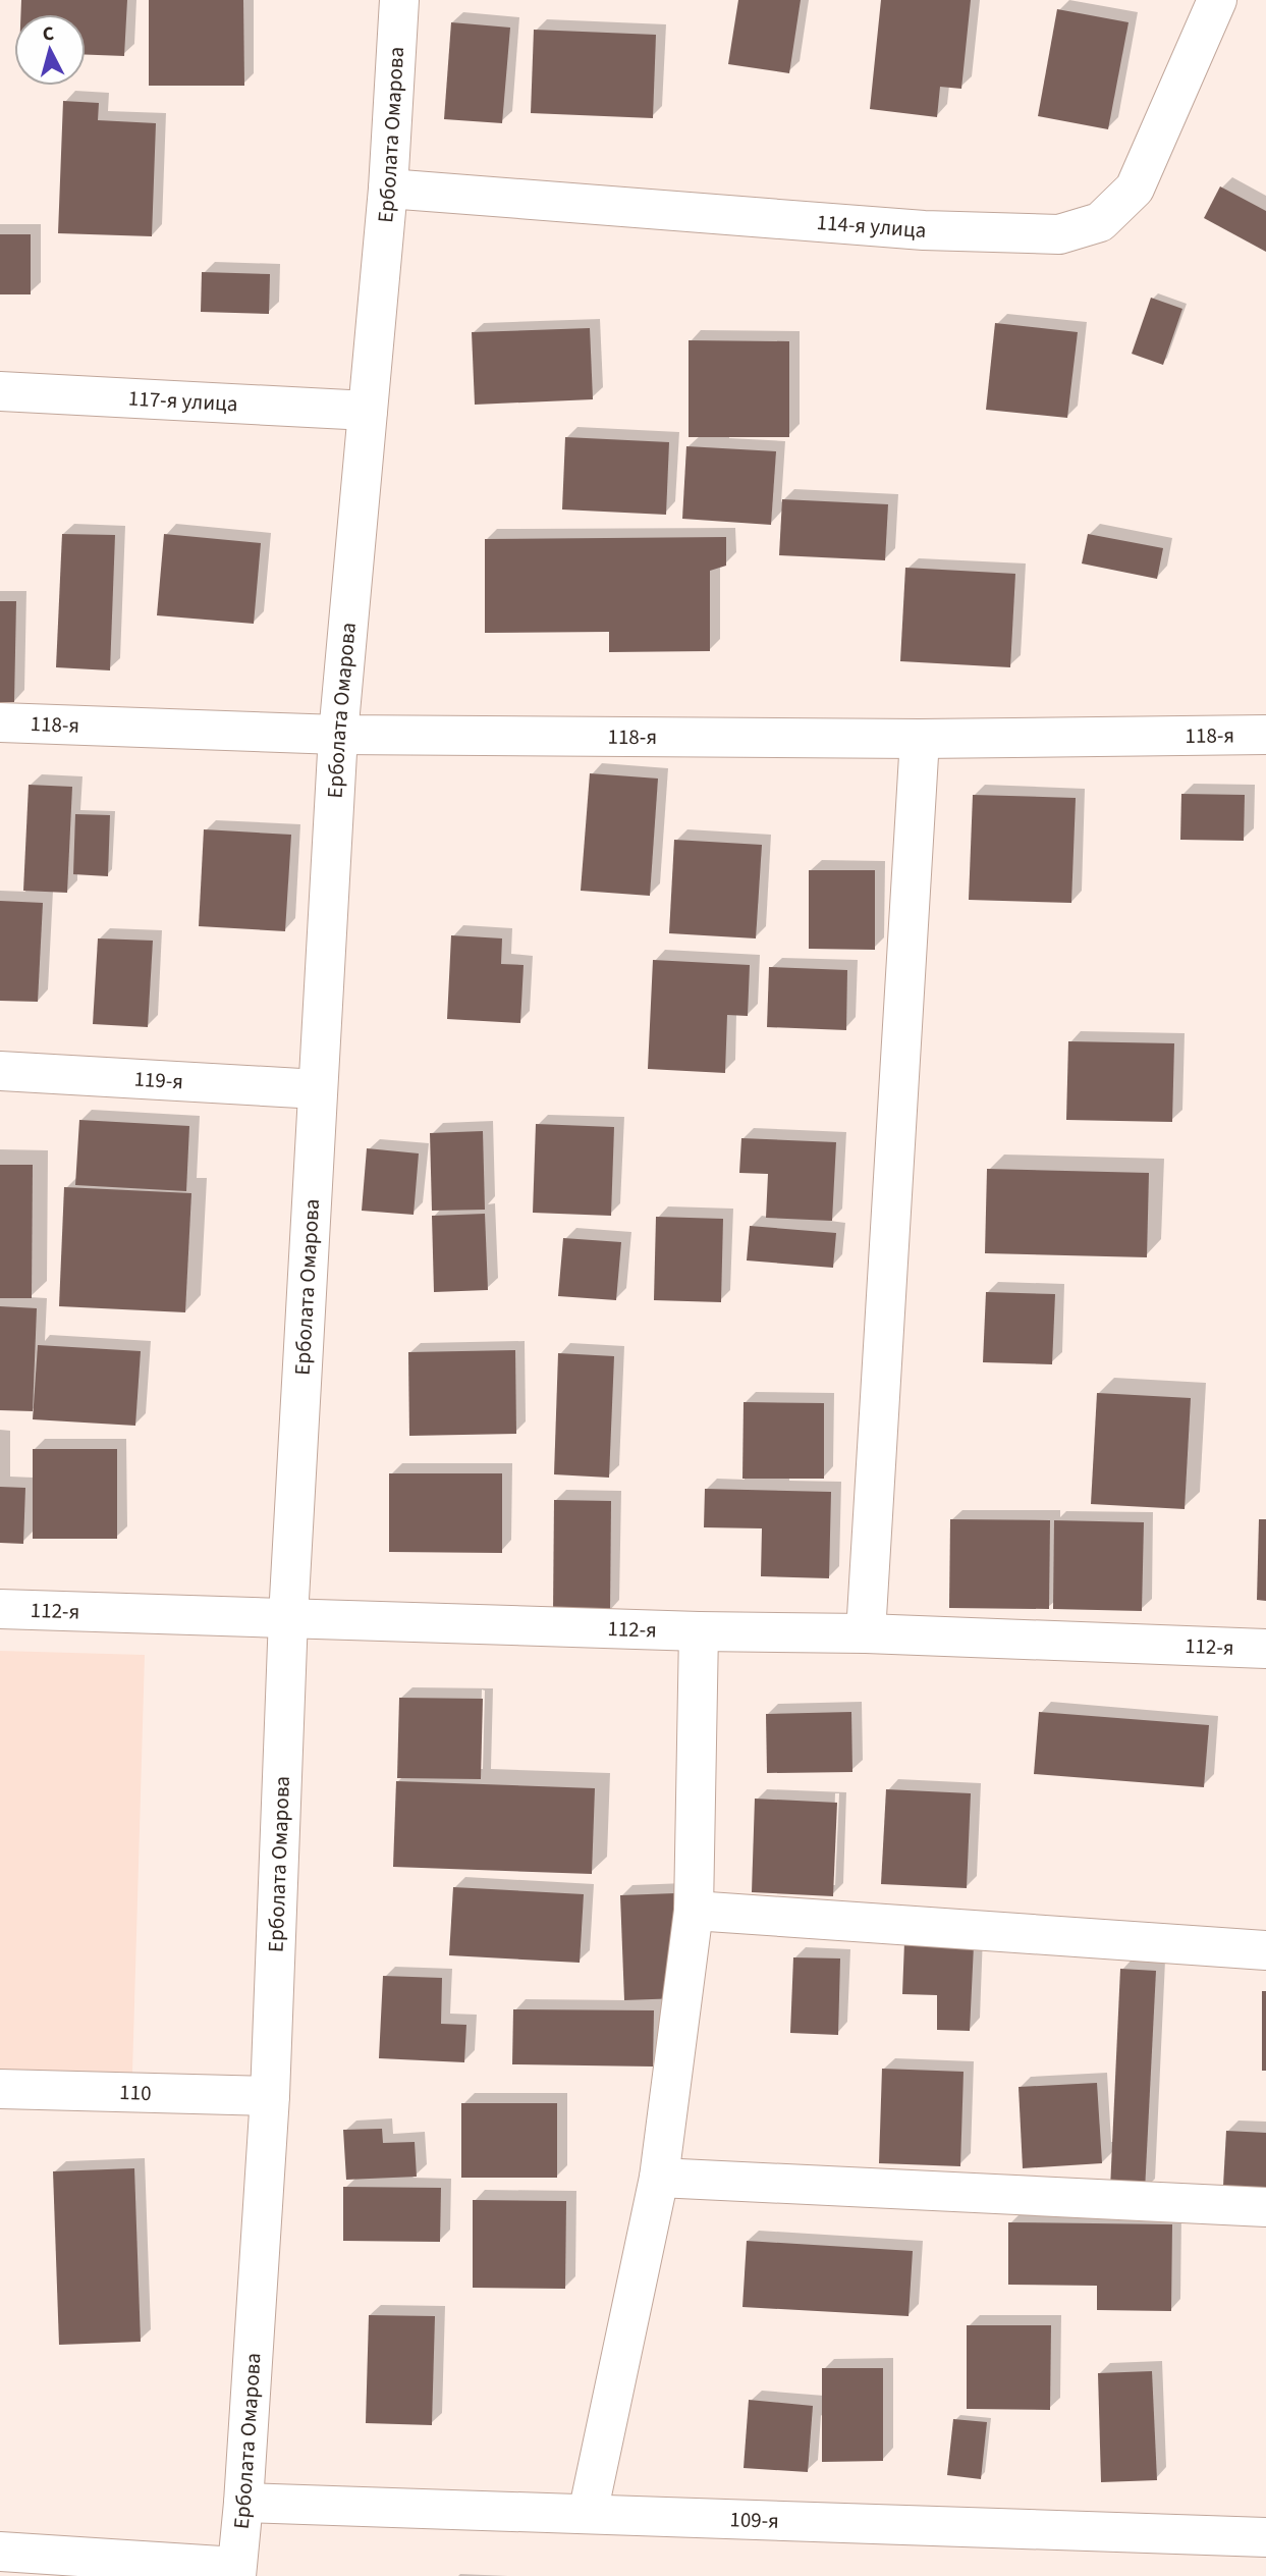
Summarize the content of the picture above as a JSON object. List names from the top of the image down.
{
  "streets": {
    "street": [
      "Ерболата Омарова",
      "114-я улица",
      "117-я улица",
      "118-я",
      "119-я",
      "112-я",
      "110",
      "109-я"
    ]
  },
  "crossings": [
    ["Ерболата Омарова", "114-я улица"],
    ["Ерболата Омарова", "117-я улица"],
    ["Ерболата Омарова", "118-я"],
    ["Ерболата Омарова", "119-я"],
    ["Ерболата Омарова", "112-я"],
    ["Ерболата Омарова", "110"],
    ["Ерболата Омарова", "109-я"]
  ],
  "north": "top"
}
